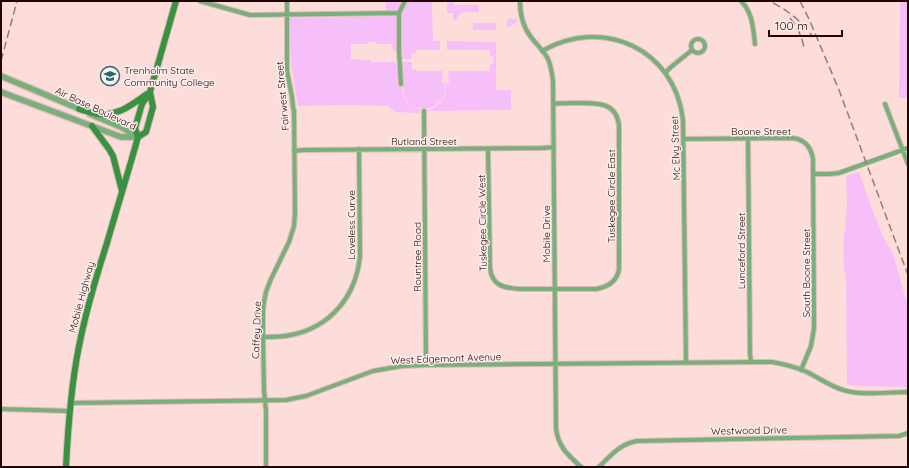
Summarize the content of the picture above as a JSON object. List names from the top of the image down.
{
  "streets": {
    "main road": ["Mobile Highway"],
    "street": [
      "Fairwest Street",
      "Air Base Boulevard",
      "Boone Street",
      "Rutland Street",
      "Mc Elvy Street",
      "Tuskegee Circle East",
      "Tuskegee Circle West",
      "Loveless Curve",
      "Mobile Drive",
      "Lunceford Street",
      "Rountree Road",
      "South Boone Street",
      "Caffey Drive",
      "West Edgemont Avenue",
      "Westwood Drive"
    ]
  },
  "crossings": [
    ["Fairwest Street", "Rutland Street"],
    ["Fairwest Street", "Caffey Drive"],
    ["Air Base Boulevard", "Mobile Highway"],
    ["Boone Street", "Mc Elvy Street"],
    ["Boone Street", "Lunceford Street"],
    ["Boone Street", "South Boone Street"],
    ["Rutland Street", "Tuskegee Circle West"],
    ["Rutland Street", "Loveless Curve"],
    ["Rutland Street", "Mobile Drive"],
    ["Rutland Street", "Rountree Road"],
    ["Rutland Street", "Caffey Drive"],
    ["Mc Elvy Street", "Mobile Drive"],
    ["Mc Elvy Street", "West Edgemont Avenue"],
    ["Tuskegee Circle East", "Tuskegee Circle West"],
    ["Tuskegee Circle East", "Mobile Drive"],
    ["Tuskegee Circle West", "Mobile Drive"],
    ["Loveless Curve", "Caffey Drive"],
    ["Mobile Drive", "West Edgemont Avenue"],
    ["Lunceford Street", "West Edgemont Avenue"],
    ["Rountree Road", "West Edgemont Avenue"],
    ["South Boone Street", "West Edgemont Avenue"],
    ["Mobile Highway", "West Edgemont Avenue"],
    ["Caffey Drive", "West Edgemont Avenue"]
  ],
  "places": {
    "school or university": ["Trenholm State Community College"]
  },
  "scale_bar": "100 m"
}
